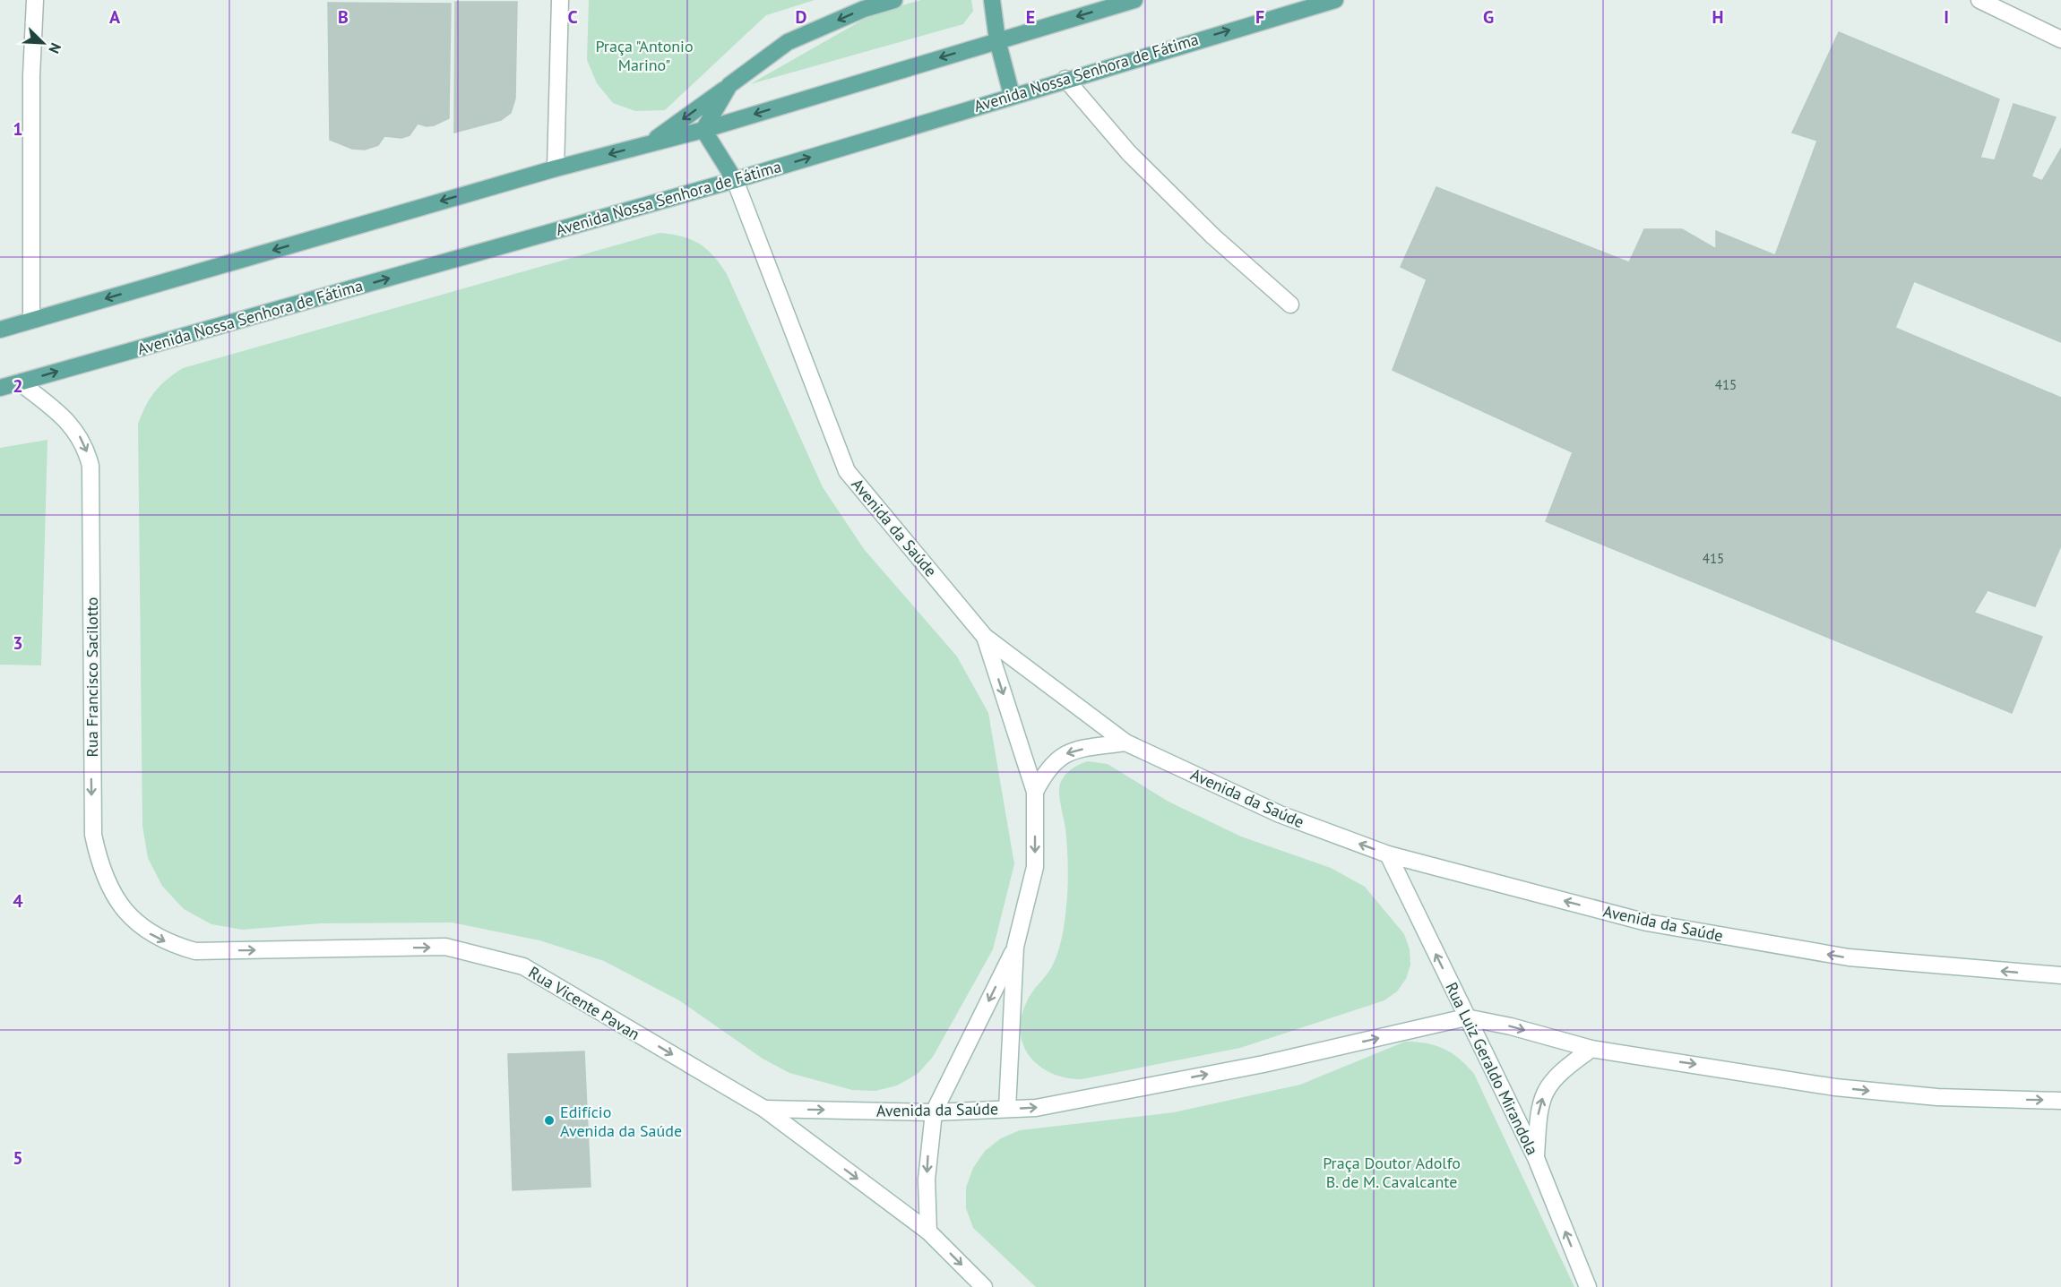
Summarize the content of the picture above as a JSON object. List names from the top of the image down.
{
  "streets": {
    "main road": [
      "Avenida Nossa Senhora de Fátima",
      "Avenida da Saúde",
      "Rua Francisco Sacilotto",
      "Rua Vicente Pavan",
      "Rua Luiz Geraldo Mirandola"
    ]
  },
  "crossings": [
    ["Avenida Nossa Senhora de Fátima", "Avenida da Saúde"],
    ["Avenida Nossa Senhora de Fátima", "Rua Francisco Sacilotto"],
    ["Avenida da Saúde", "Rua Vicente Pavan"],
    ["Avenida da Saúde", "Rua Luiz Geraldo Mirandola"],
    ["Rua Francisco Sacilotto", "Rua Vicente Pavan"]
  ],
  "one_way": ["Rua Francisco Sacilotto", "Rua Vicente Pavan", "Rua Luiz Geraldo Mirandola"],
  "parks": ["Praça \"Antonio Marino\"", "Praça Doutor Adolfo B. de M. Cavalcante"],
  "places": ["Edifício Avenida da Saúde"],
  "house_numbers": ["415", "415"],
  "north": "bottom right",
  "grid": {
    "columns": [
      "A",
      "B",
      "C",
      "D",
      "E",
      "F",
      "G",
      "H",
      "I"
    ],
    "rows": [
      "1",
      "2",
      "3",
      "4",
      "5"
    ]
  }
}
